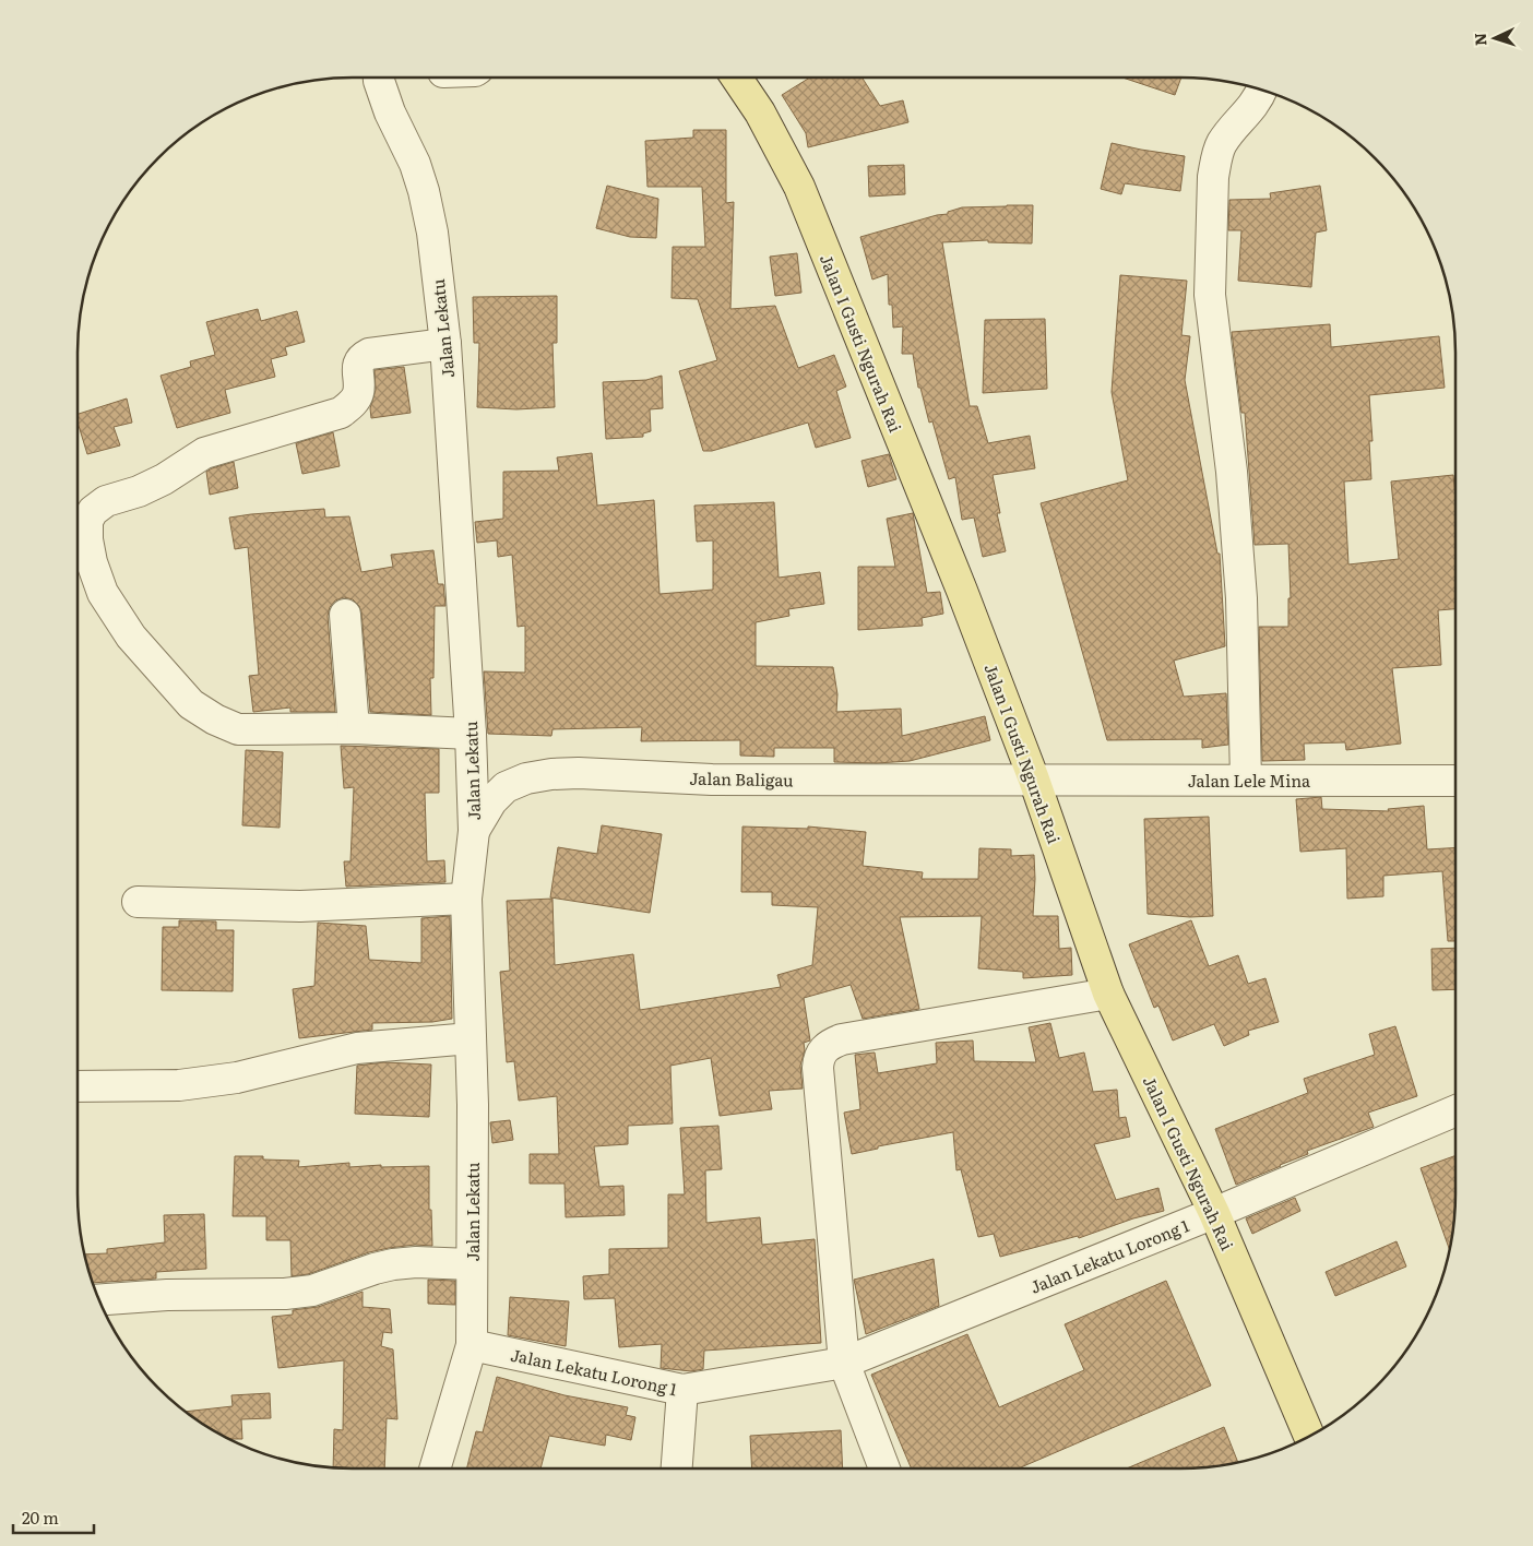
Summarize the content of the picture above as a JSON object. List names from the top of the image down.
{
  "streets": {
    "main road": ["Jalan I Gusti Ngurah Rai"],
    "street": [
      "Jalan Lekatu",
      "Jalan Baligau",
      "Jalan Lele Mina",
      "Jalan Lekatu Lorong 1"
    ]
  },
  "crossings": [
    ["Jalan Lekatu", "Jalan Baligau"],
    ["Jalan Lekatu", "Jalan Lekatu Lorong 1"],
    ["Jalan I Gusti Ngurah Rai", "Jalan Baligau"],
    ["Jalan I Gusti Ngurah Rai", "Jalan Lele Mina"],
    ["Jalan I Gusti Ngurah Rai", "Jalan Lekatu Lorong 1"],
    ["Jalan Baligau", "Jalan Lele Mina"]
  ],
  "scale_bar": "20 m",
  "north": "left"
}
